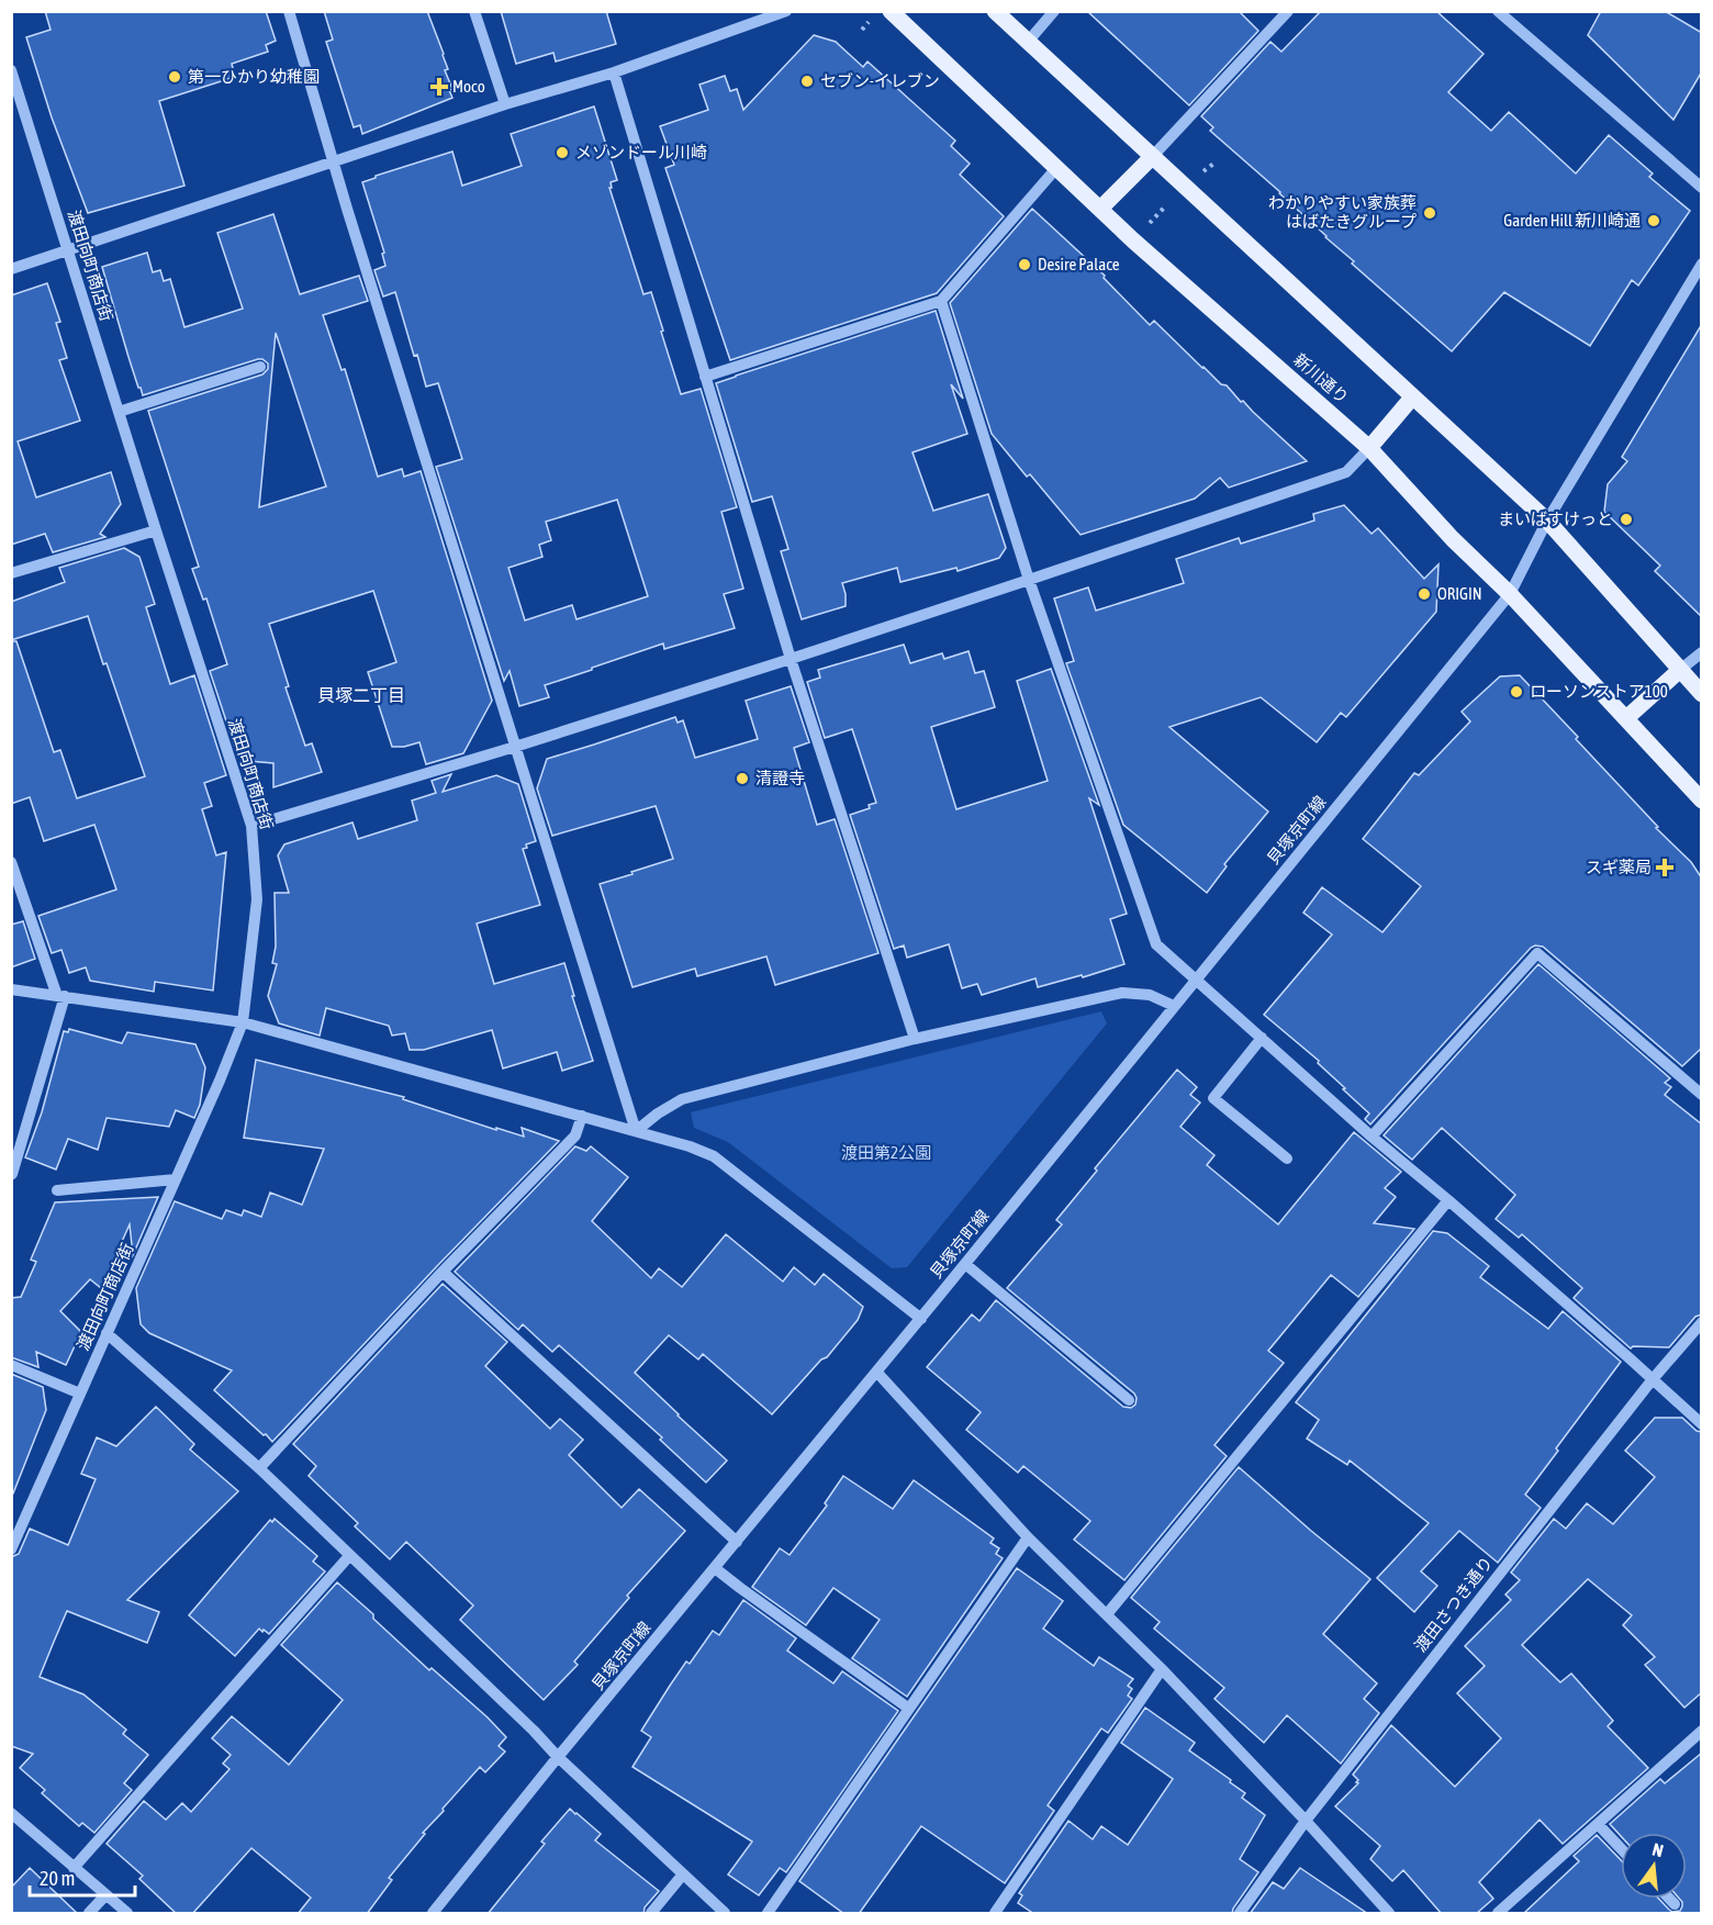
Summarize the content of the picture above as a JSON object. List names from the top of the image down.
{
  "streets": {
    "main road": ["新川通り"],
    "street": ["渡田向町商店街", "貝塚京町線", "渡田さつき通り"]
  },
  "crossings": [
    ["新川通り", "貝塚京町線"]
  ],
  "districts": ["貝塚二丁目"],
  "parks": ["渡田第2公園"],
  "places": {
    "other": [
      "第一ひかり幼稚園",
      "セブン-イレブン",
      "メゾンドール川崎",
      "わかりやすい家族葬 はばたきグループ",
      "Garden Hill 新川崎通",
      "Desire Palace",
      "まいばすけっと",
      "ORIGIN",
      "ローソンストア100",
      "清證寺"
    ],
    "health": ["Moco", "スギ薬局"]
  },
  "scale_bar": "20 m",
  "north": "top"
}
